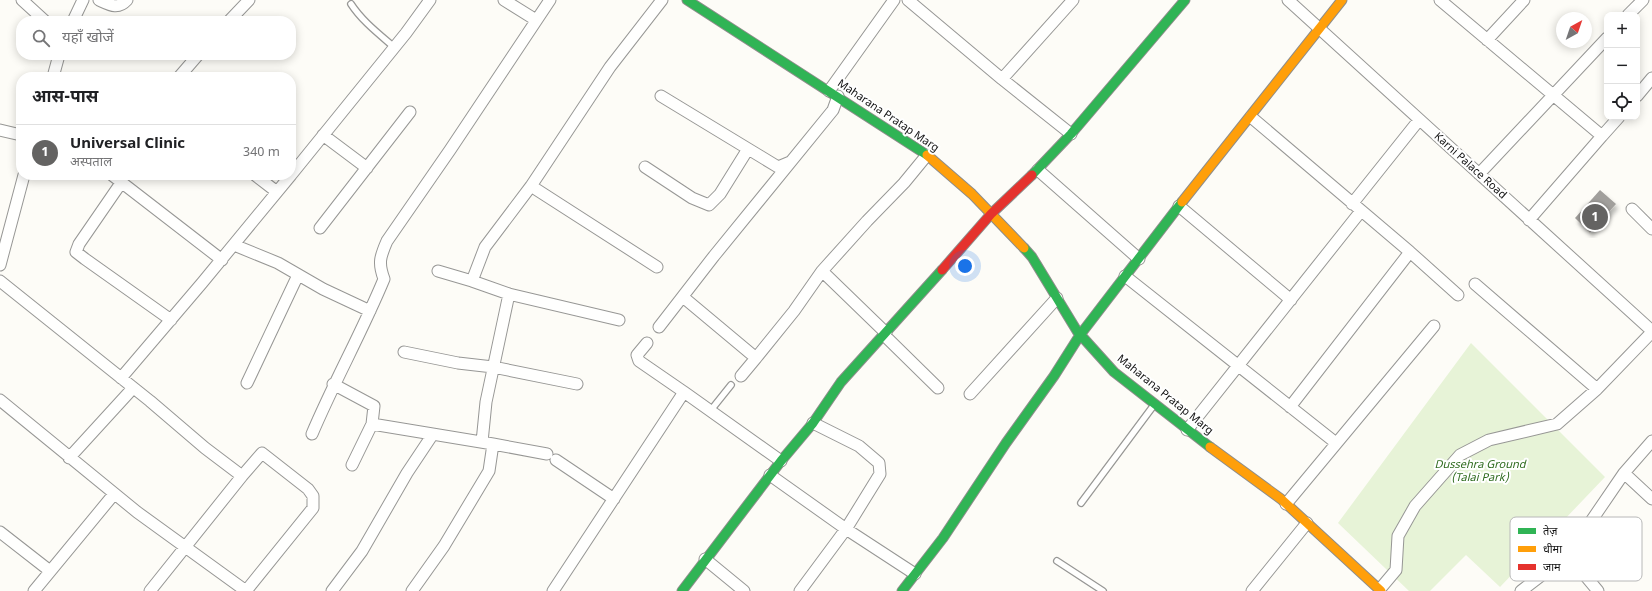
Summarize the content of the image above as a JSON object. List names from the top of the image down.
{
  "streets": {
    "street": ["Maharana Pratap Marg", "Karni Palace Road"]
  },
  "parks": ["Dussehra Ground (Talai Park)"],
  "legend": ["तेज़", "धीमा", "जाम"],
  "north": "top right",
  "page": {
    "map_buttons": ["+", "−"],
    "search": "यहाँ खोजें",
    "heading": "आस-पास",
    "list": [
      {
        "mark": "1",
        "name": "Universal Clinic",
        "note": "अस्पताल",
        "value": "340 m"
      }
    ],
    "pins": "1"
  }
}
